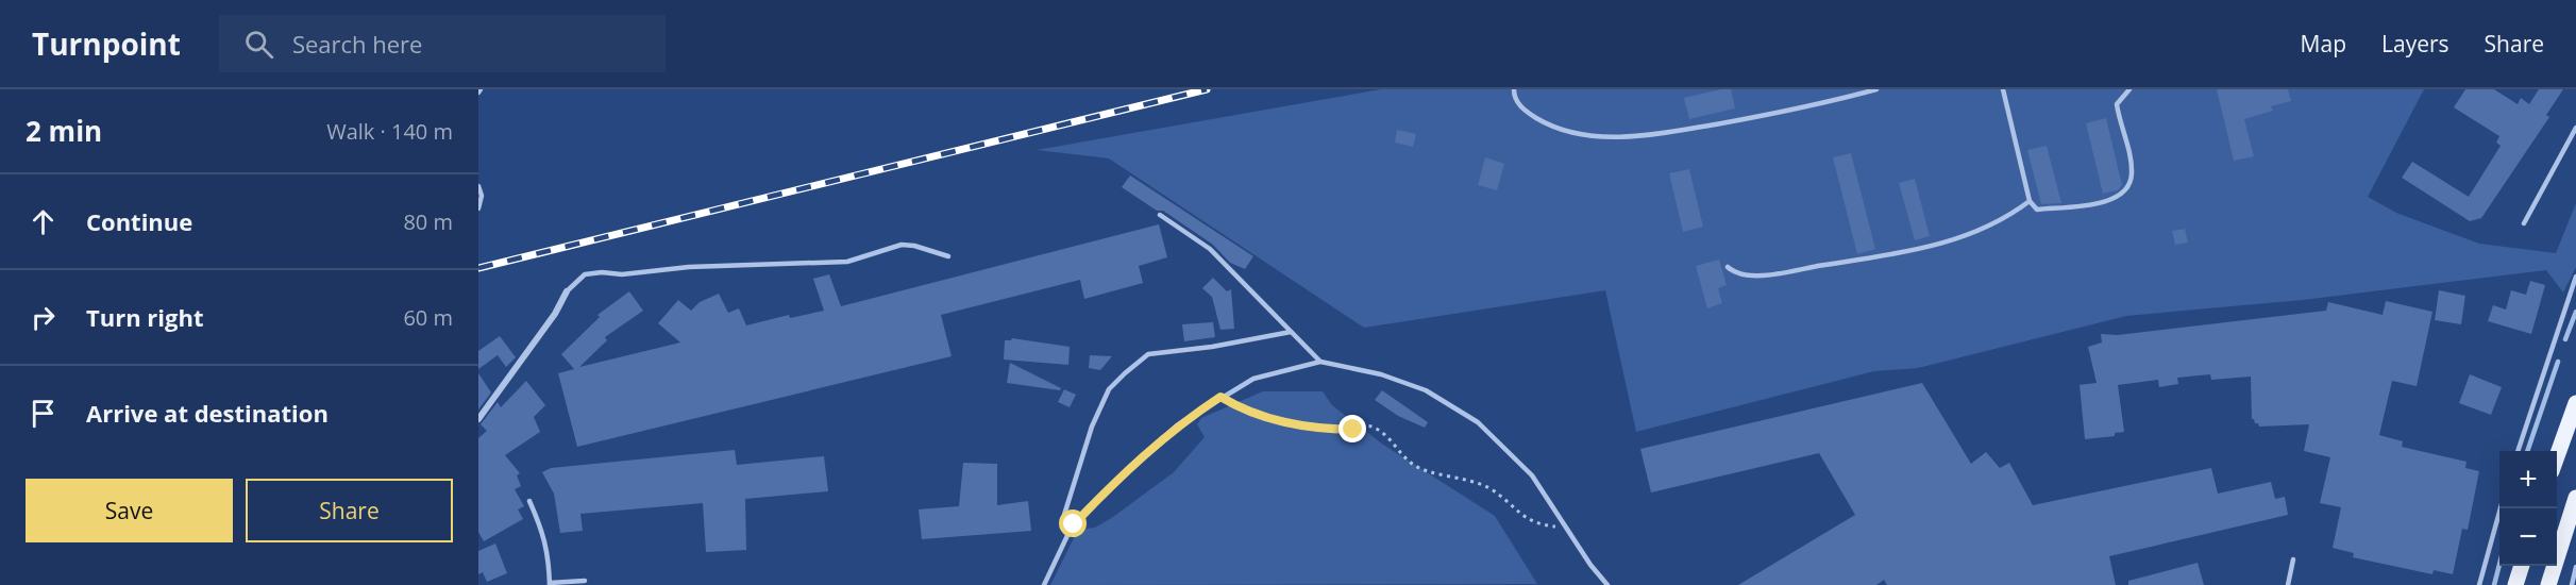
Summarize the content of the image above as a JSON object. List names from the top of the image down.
{
  "page": {
    "header": "Turnpoint",
    "search": "Search here",
    "nav": ["Map", "Layers", "Share"],
    "heading": ["2 min", "Walk · 140 m"],
    "list": [
      ["Continue", "80 m"],
      ["Turn right", "60 m"],
      "Arrive at destination"
    ],
    "map_buttons": ["+", "−"],
    "buttons": ["Save", "Share"]
  }
}
